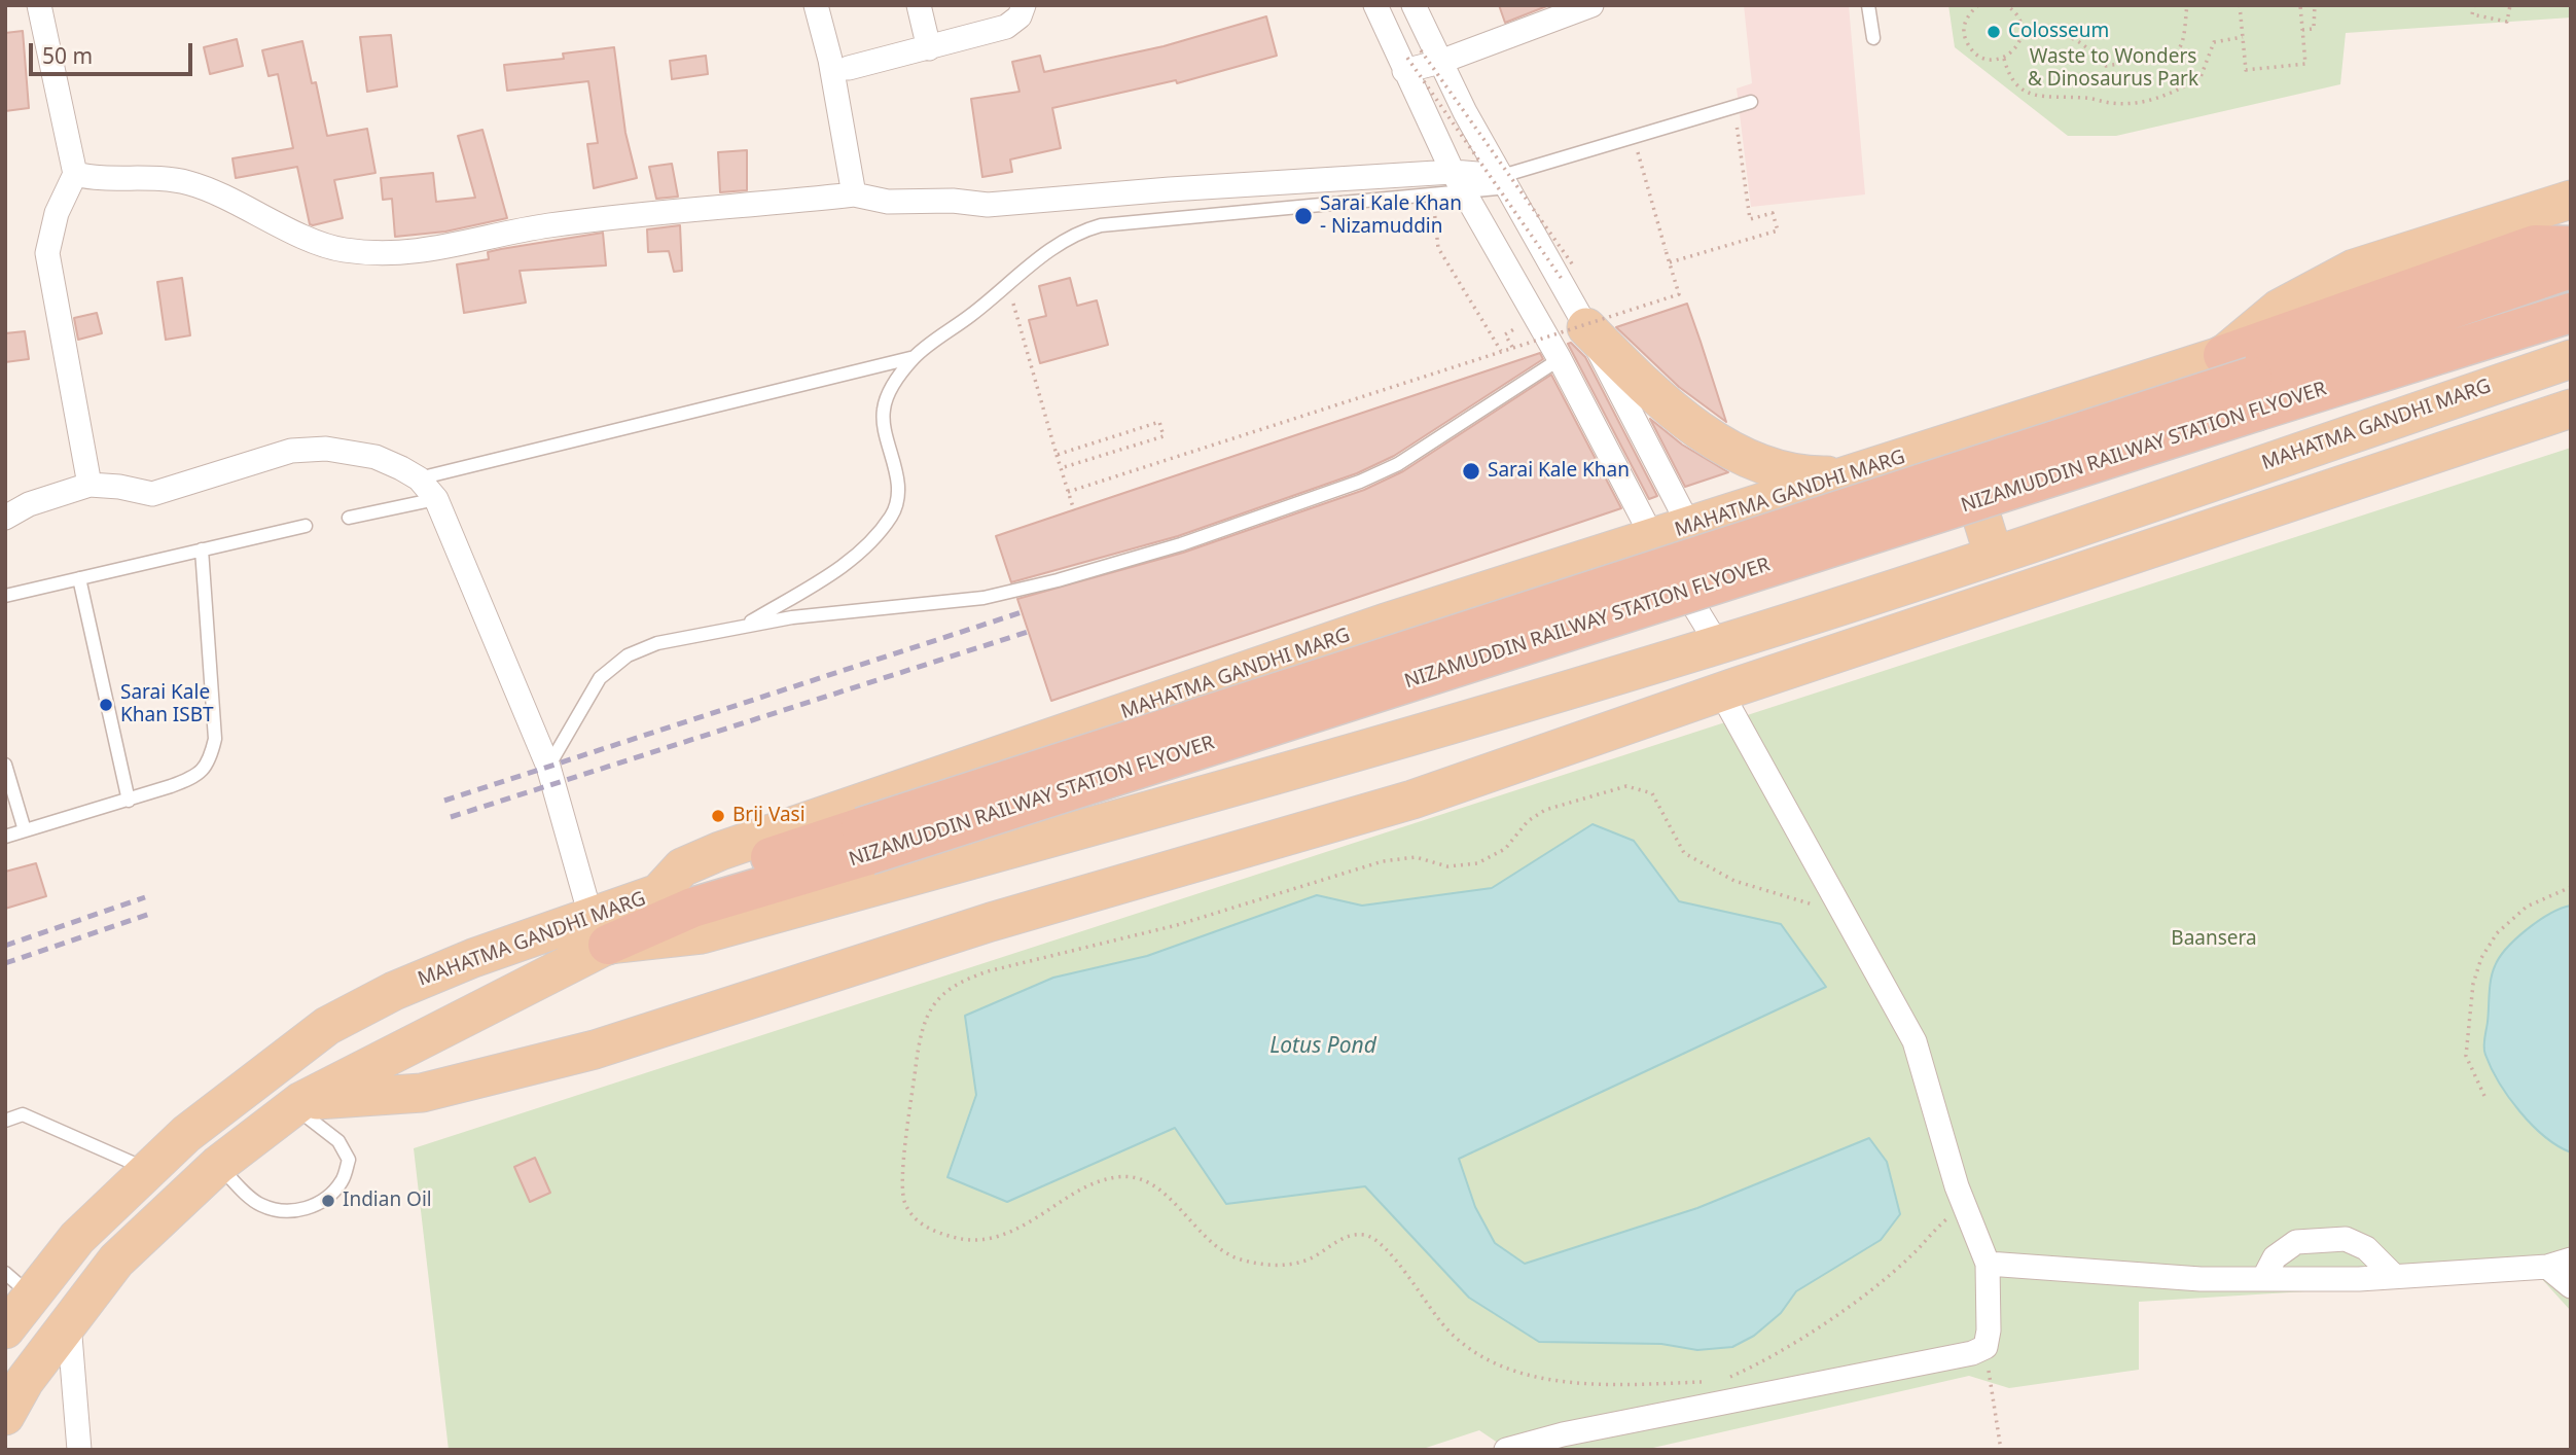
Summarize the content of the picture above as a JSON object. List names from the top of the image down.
{
  "streets": {
    "highway": ["NIZAMUDDIN RAILWAY STATION FLYOVER"],
    "main road": ["MAHATMA GANDHI MARG"]
  },
  "crossings": [
    ["MAHATMA GANDHI MARG", "NIZAMUDDIN RAILWAY STATION FLYOVER"]
  ],
  "water": ["Lotus Pond"],
  "parks": ["Waste to Wonders & Dinosaurus Park", "Baansera"],
  "places": [
    "Colosseum",
    "Sarai Kale Khan - Nizamuddin",
    "Sarai Kale Khan",
    "Sarai Kale Khan ISBT",
    "Brij Vasi",
    "Indian Oil"
  ],
  "scale_bar": "50 m"
}
